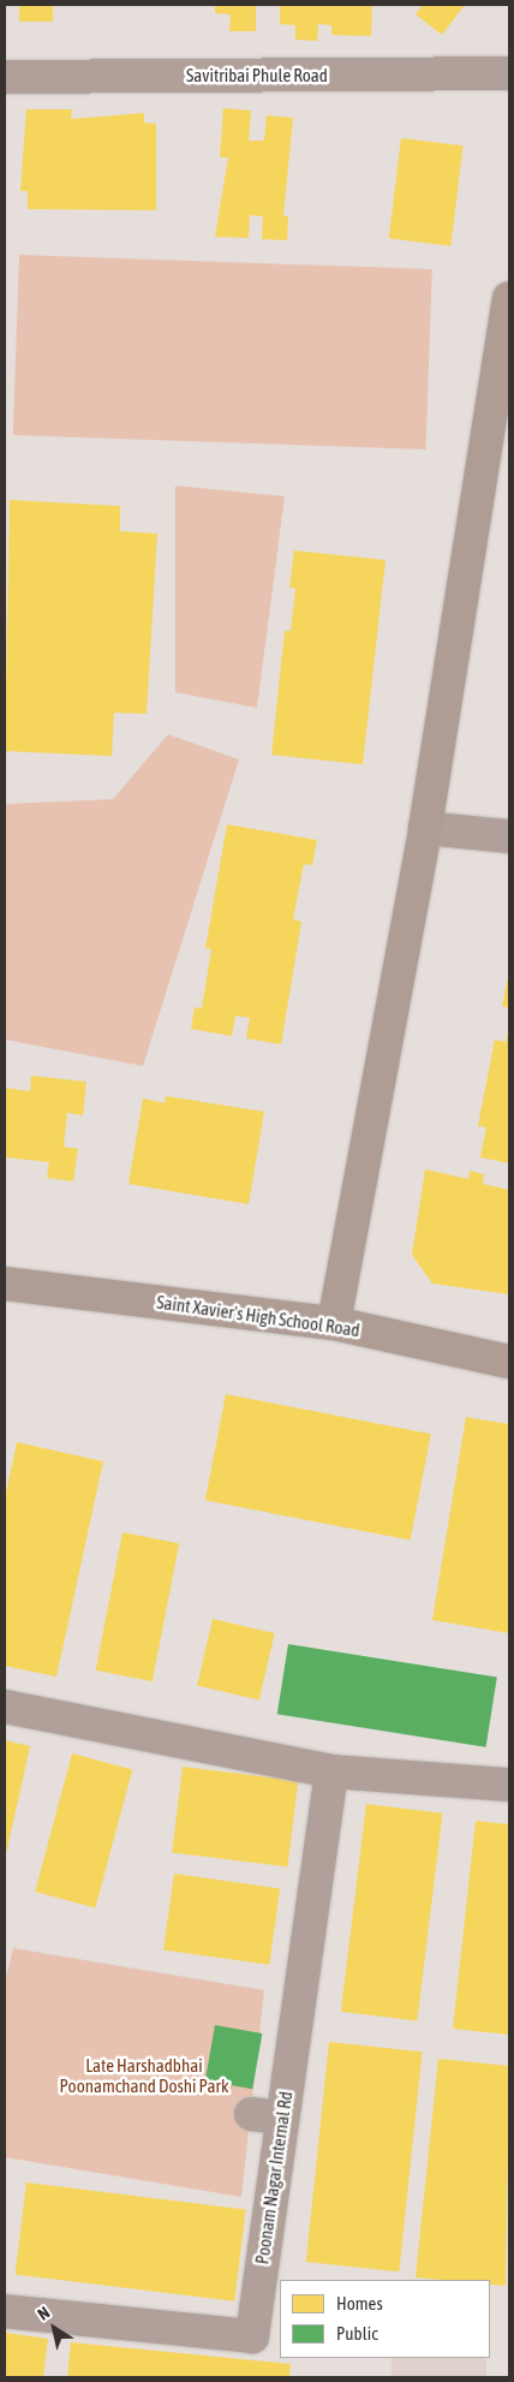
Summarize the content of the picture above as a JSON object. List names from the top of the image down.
{
  "streets": {
    "street": ["Savitribai Phule Road", "Saint Xavier's High School Road", "Poonam Nagar Internal Rd"]
  },
  "parks": ["Late Harshadbhai Poonamchand Doshi Park"],
  "legend": ["Homes", "Public"],
  "north": "top left"
}
